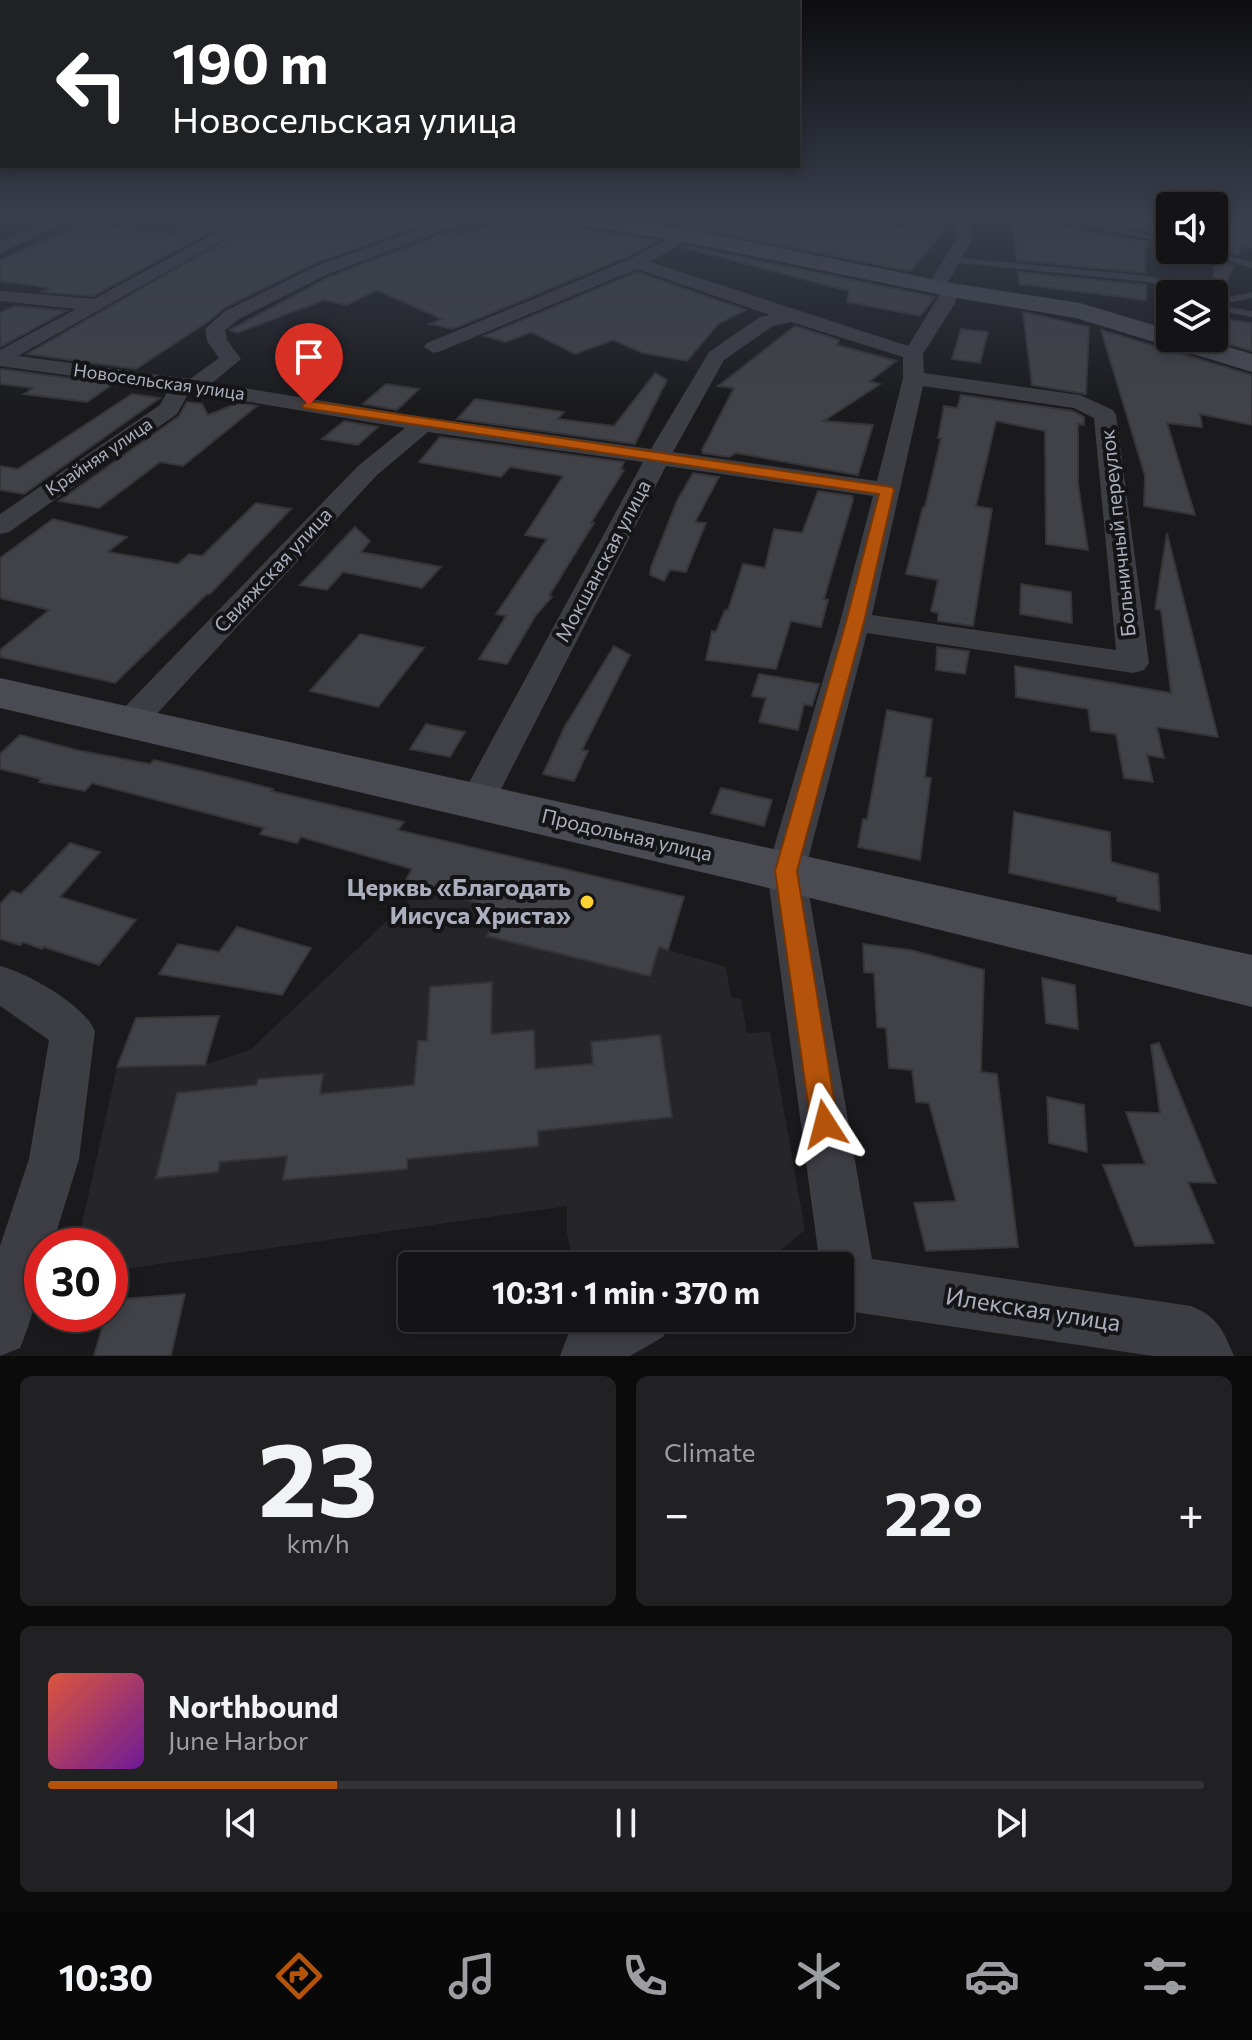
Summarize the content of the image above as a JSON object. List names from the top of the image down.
{
  "streets": {
    "street": [
      "Новосельская улица",
      "Крайняя улица",
      "Больничный переулок",
      "Мокшанская улица",
      "Свияжская улица",
      "Продольная улица",
      "Илекская улица"
    ]
  },
  "crossings": [
    ["Новосельская улица", "Крайняя улица"],
    ["Новосельская улица", "Мокшанская улица"],
    ["Новосельская улица", "Свияжская улица"],
    ["Мокшанская улица", "Продольная улица"],
    ["Свияжская улица", "Продольная улица"]
  ],
  "places": ["Церквь «Благодать Иисуса Христа»"],
  "page": {
    "turn": ["190 m", "Новосельская улица"],
    "limit": "30",
    "trip": "10:31 · 1 min · 370 m",
    "tile": [
      ["23", "km/h"],
      "Climate"
    ],
    "heat": ["−", "22°", "+"],
    "song": ["Northbound", "June Harbor"],
    "tabs": "10:30"
  }
}
